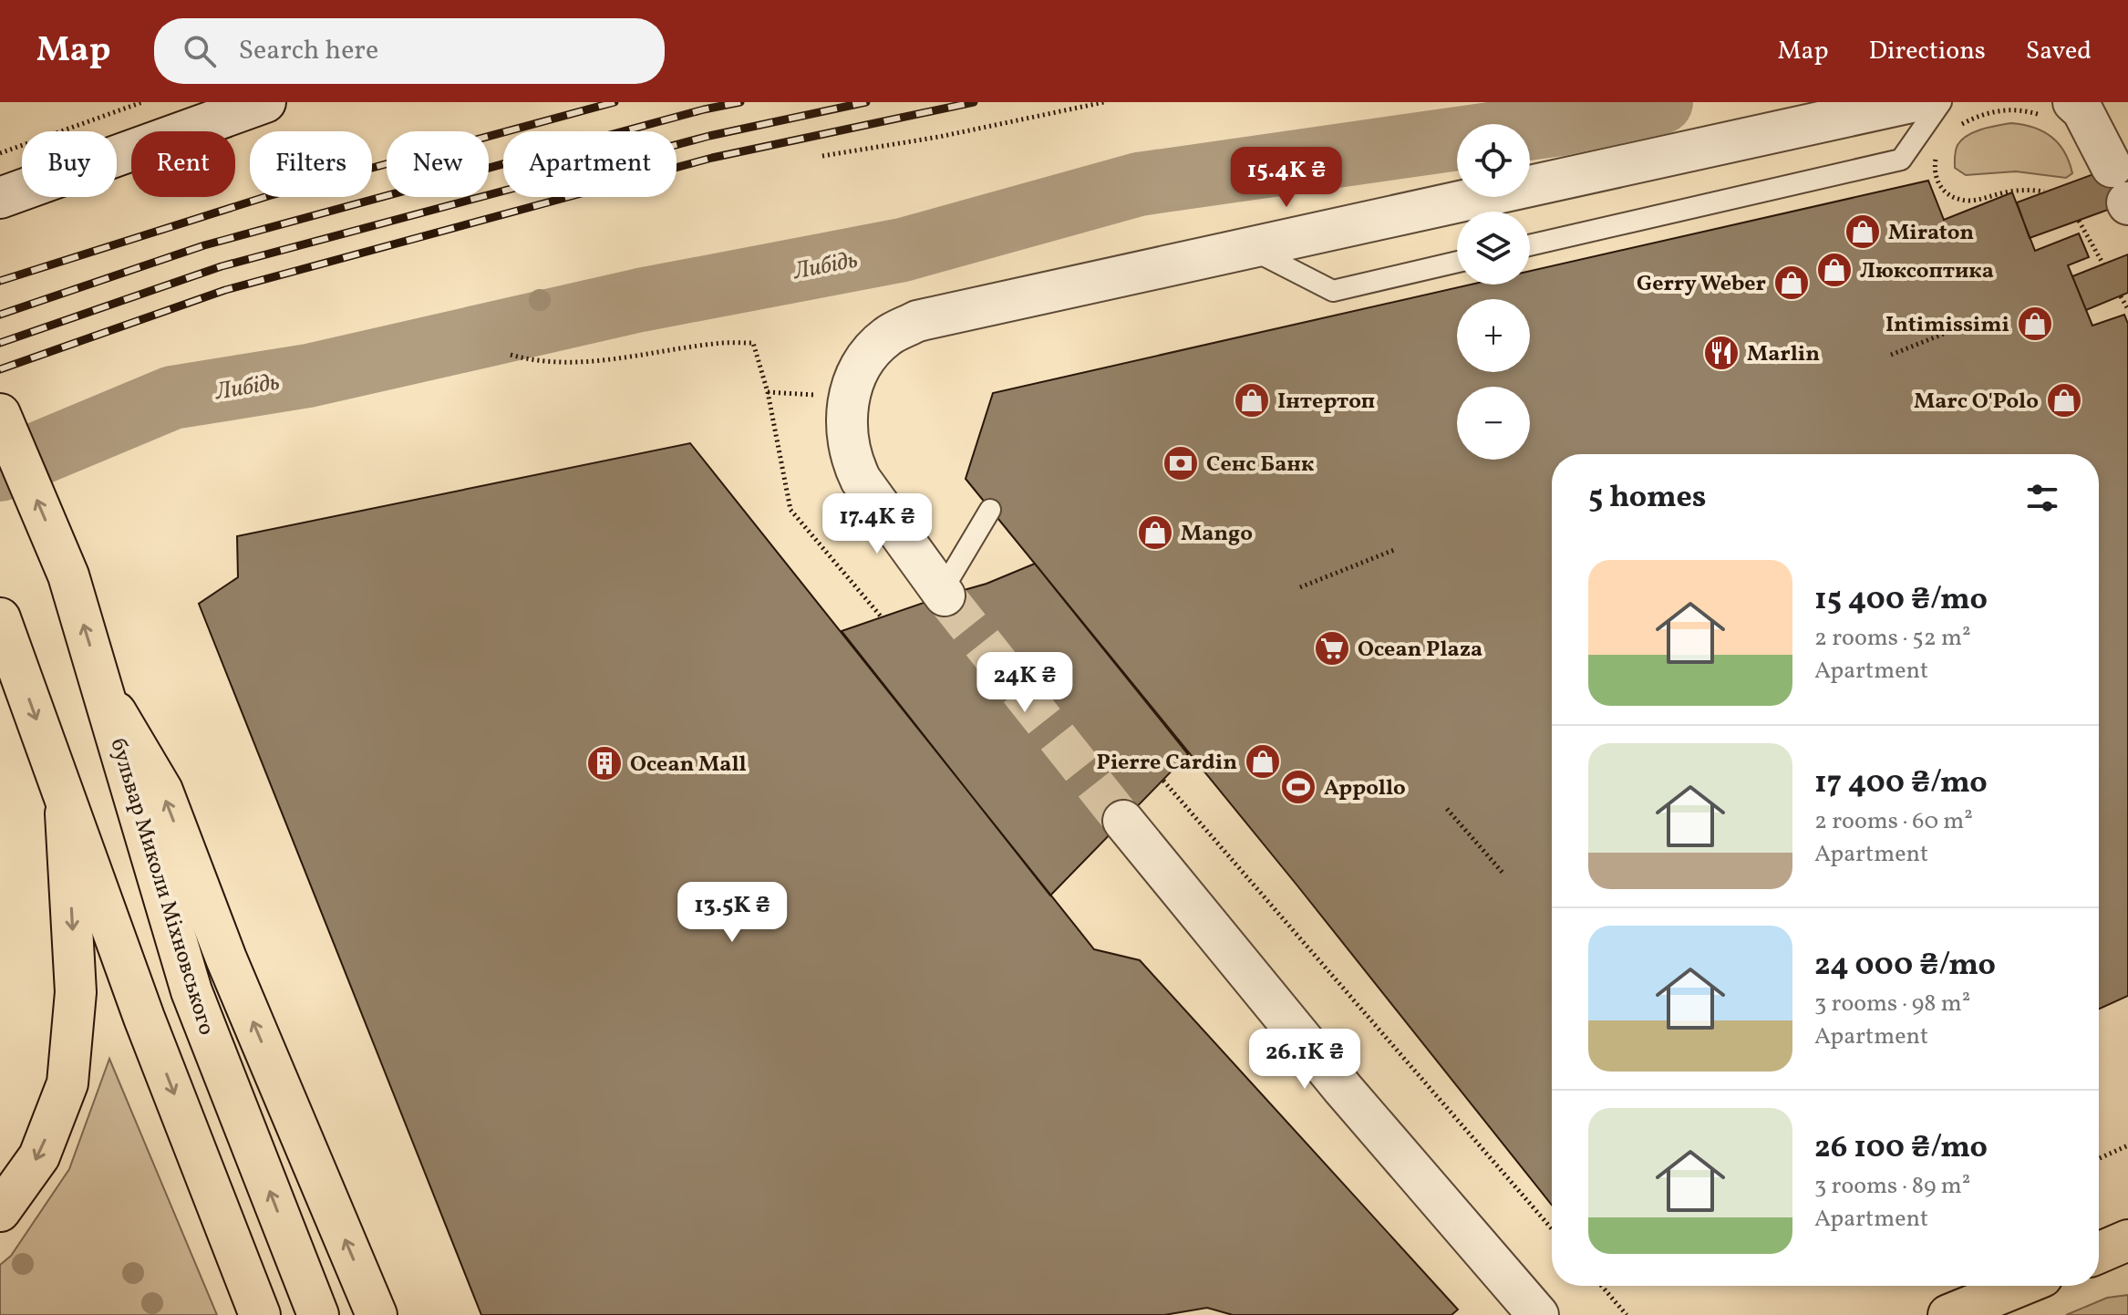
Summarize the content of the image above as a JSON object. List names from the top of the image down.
{
  "streets": {
    "main road": ["бульвар Миколи Міхновського"]
  },
  "water": ["Либідь"],
  "places": {
    "shop": [
      "Miraton",
      "Люксоптика",
      "Gerry Weber",
      "Intimissimi",
      "Інтертоп",
      "Marc O'Polo",
      "Mango",
      "Pierre Cardin"
    ],
    "restaurant": ["Marlin"],
    "bank": ["Сенс Банк"],
    "supermarket": ["Ocean Plaza"],
    "building": ["Ocean Mall"],
    "sports": ["Appollo"]
  },
  "page": {
    "header": "Map",
    "search": "Search here",
    "nav": ["Map", "Directions", "Saved"],
    "map_buttons": ["+", "−"],
    "chip": [
      "Buy",
      "Rent",
      "Filters",
      "New",
      "Apartment"
    ],
    "price": [
      "15.4K ₴",
      "17.4K ₴",
      "24K ₴",
      "13.5K ₴",
      "26.1K ₴"
    ],
    "heading": "5 homes",
    "list": [
      {
        "name": "15 400 ₴/mo",
        "note": "2 rooms · 52 m² · Apartment"
      },
      {
        "name": "17 400 ₴/mo",
        "note": "2 rooms · 60 m² · Apartment"
      },
      {
        "name": "24 000 ₴/mo",
        "note": "3 rooms · 98 m² · Apartment"
      },
      {
        "name": "26 100 ₴/mo",
        "note": "3 rooms · 89 m² · Apartment"
      }
    ]
  }
}
